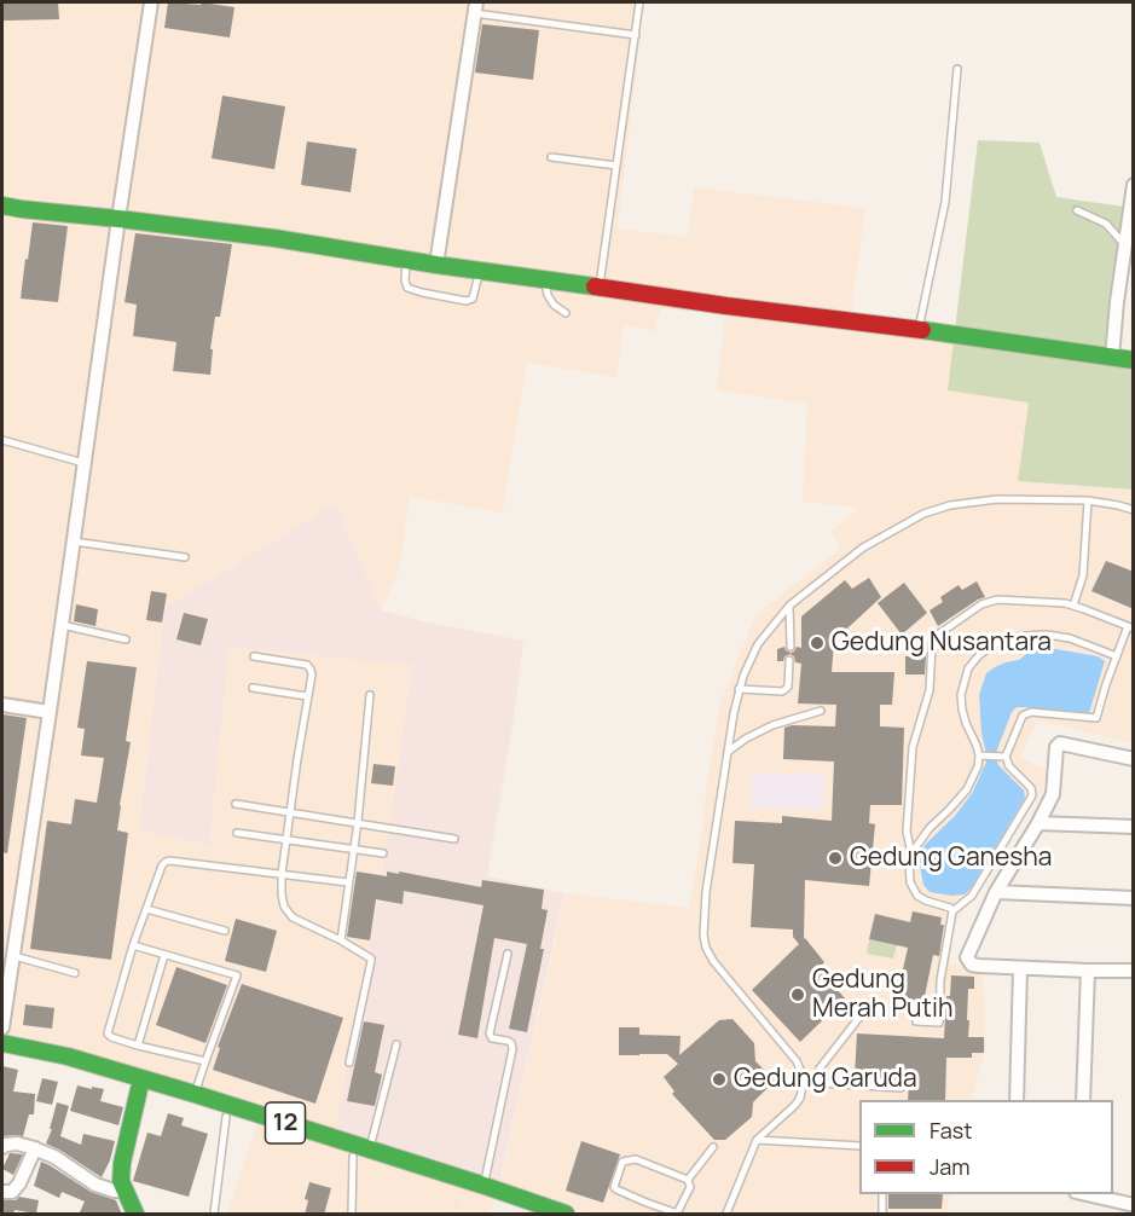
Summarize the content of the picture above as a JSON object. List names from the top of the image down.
{
  "streets": {
    "main road": ["12"]
  },
  "places": [
    "Gedung Nusantara",
    "Gedung Ganesha",
    "Gedung Merah Putih",
    "Gedung Garuda"
  ],
  "legend": ["Fast", "Jam"]
}
